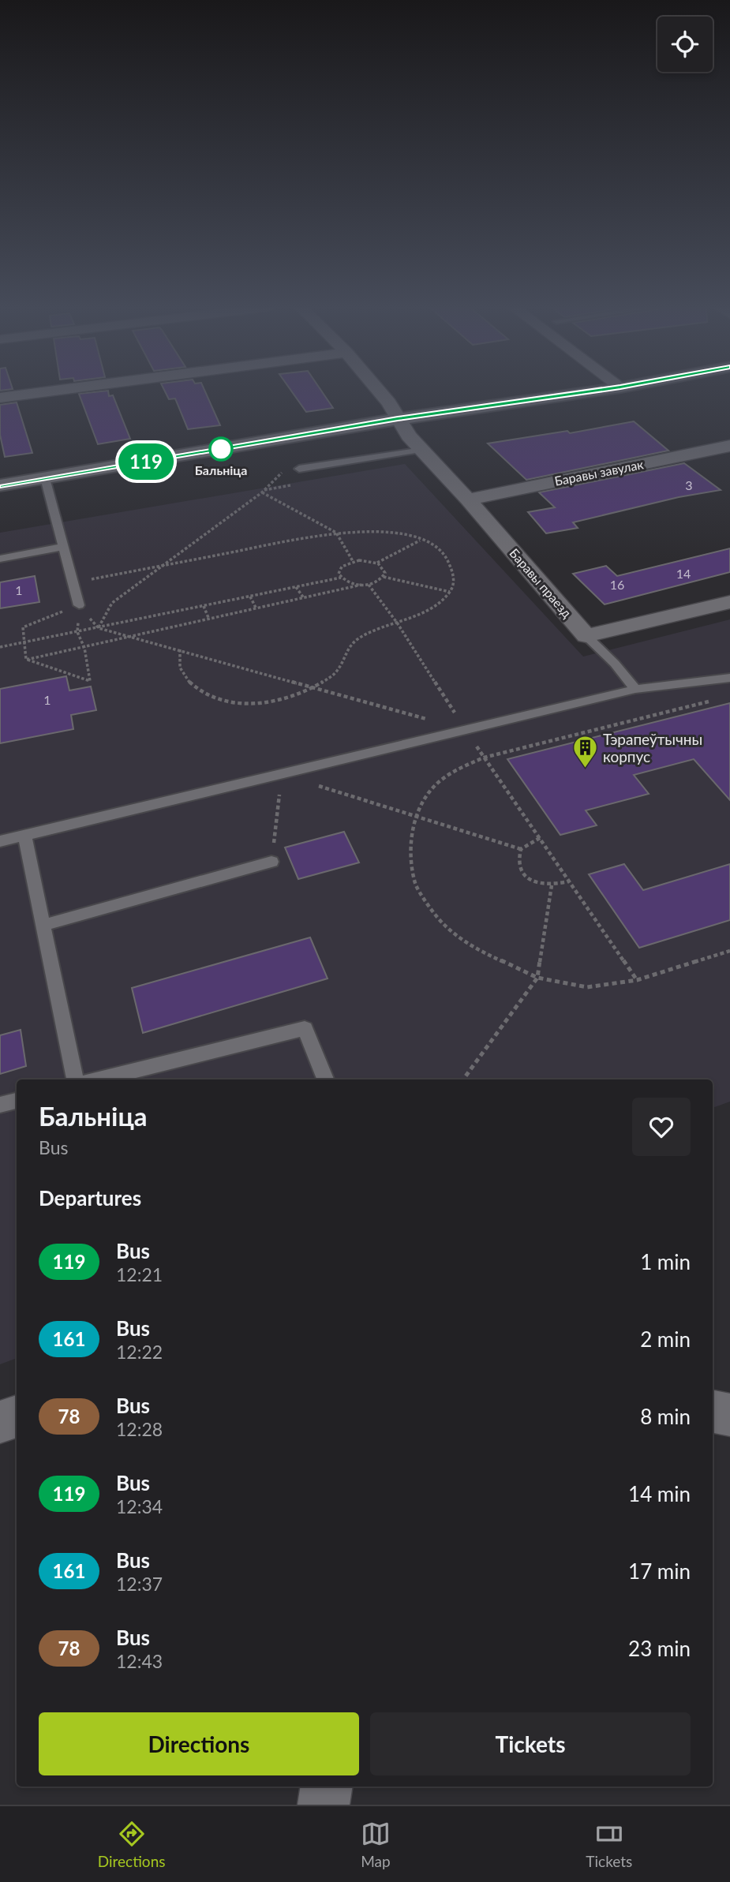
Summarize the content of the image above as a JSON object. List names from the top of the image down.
{
  "streets": {
    "street": ["Баравы завулак", "Баравы праезд"]
  },
  "crossings": [
    ["Баравы завулак", "Баравы праезд"]
  ],
  "places": {
    "other": ["Бальніца"],
    "building": ["Тэрапеўтычны корпус"]
  },
  "lines": ["bus line 119"],
  "house_numbers": [
    "3",
    "14",
    "16",
    "1",
    "1"
  ],
  "page": {
    "on_map": "119",
    "heading": [
      ["Бальніца", "Bus"],
      "Departures"
    ],
    "list": [
      {
        "mark": "119",
        "name": "Bus",
        "note": "12:21",
        "value": "1 min"
      },
      {
        "mark": "161",
        "name": "Bus",
        "note": "12:22",
        "value": "2 min"
      },
      {
        "mark": "78",
        "name": "Bus",
        "note": "12:28",
        "value": "8 min"
      },
      {
        "mark": "119",
        "name": "Bus",
        "note": "12:34",
        "value": "14 min"
      },
      {
        "mark": "161",
        "name": "Bus",
        "note": "12:37",
        "value": "17 min"
      },
      {
        "mark": "78",
        "name": "Bus",
        "note": "12:43",
        "value": "23 min"
      }
    ],
    "buttons": ["Directions", "Tickets"],
    "tabs": ["Directions", "Map", "Tickets"]
  }
}
